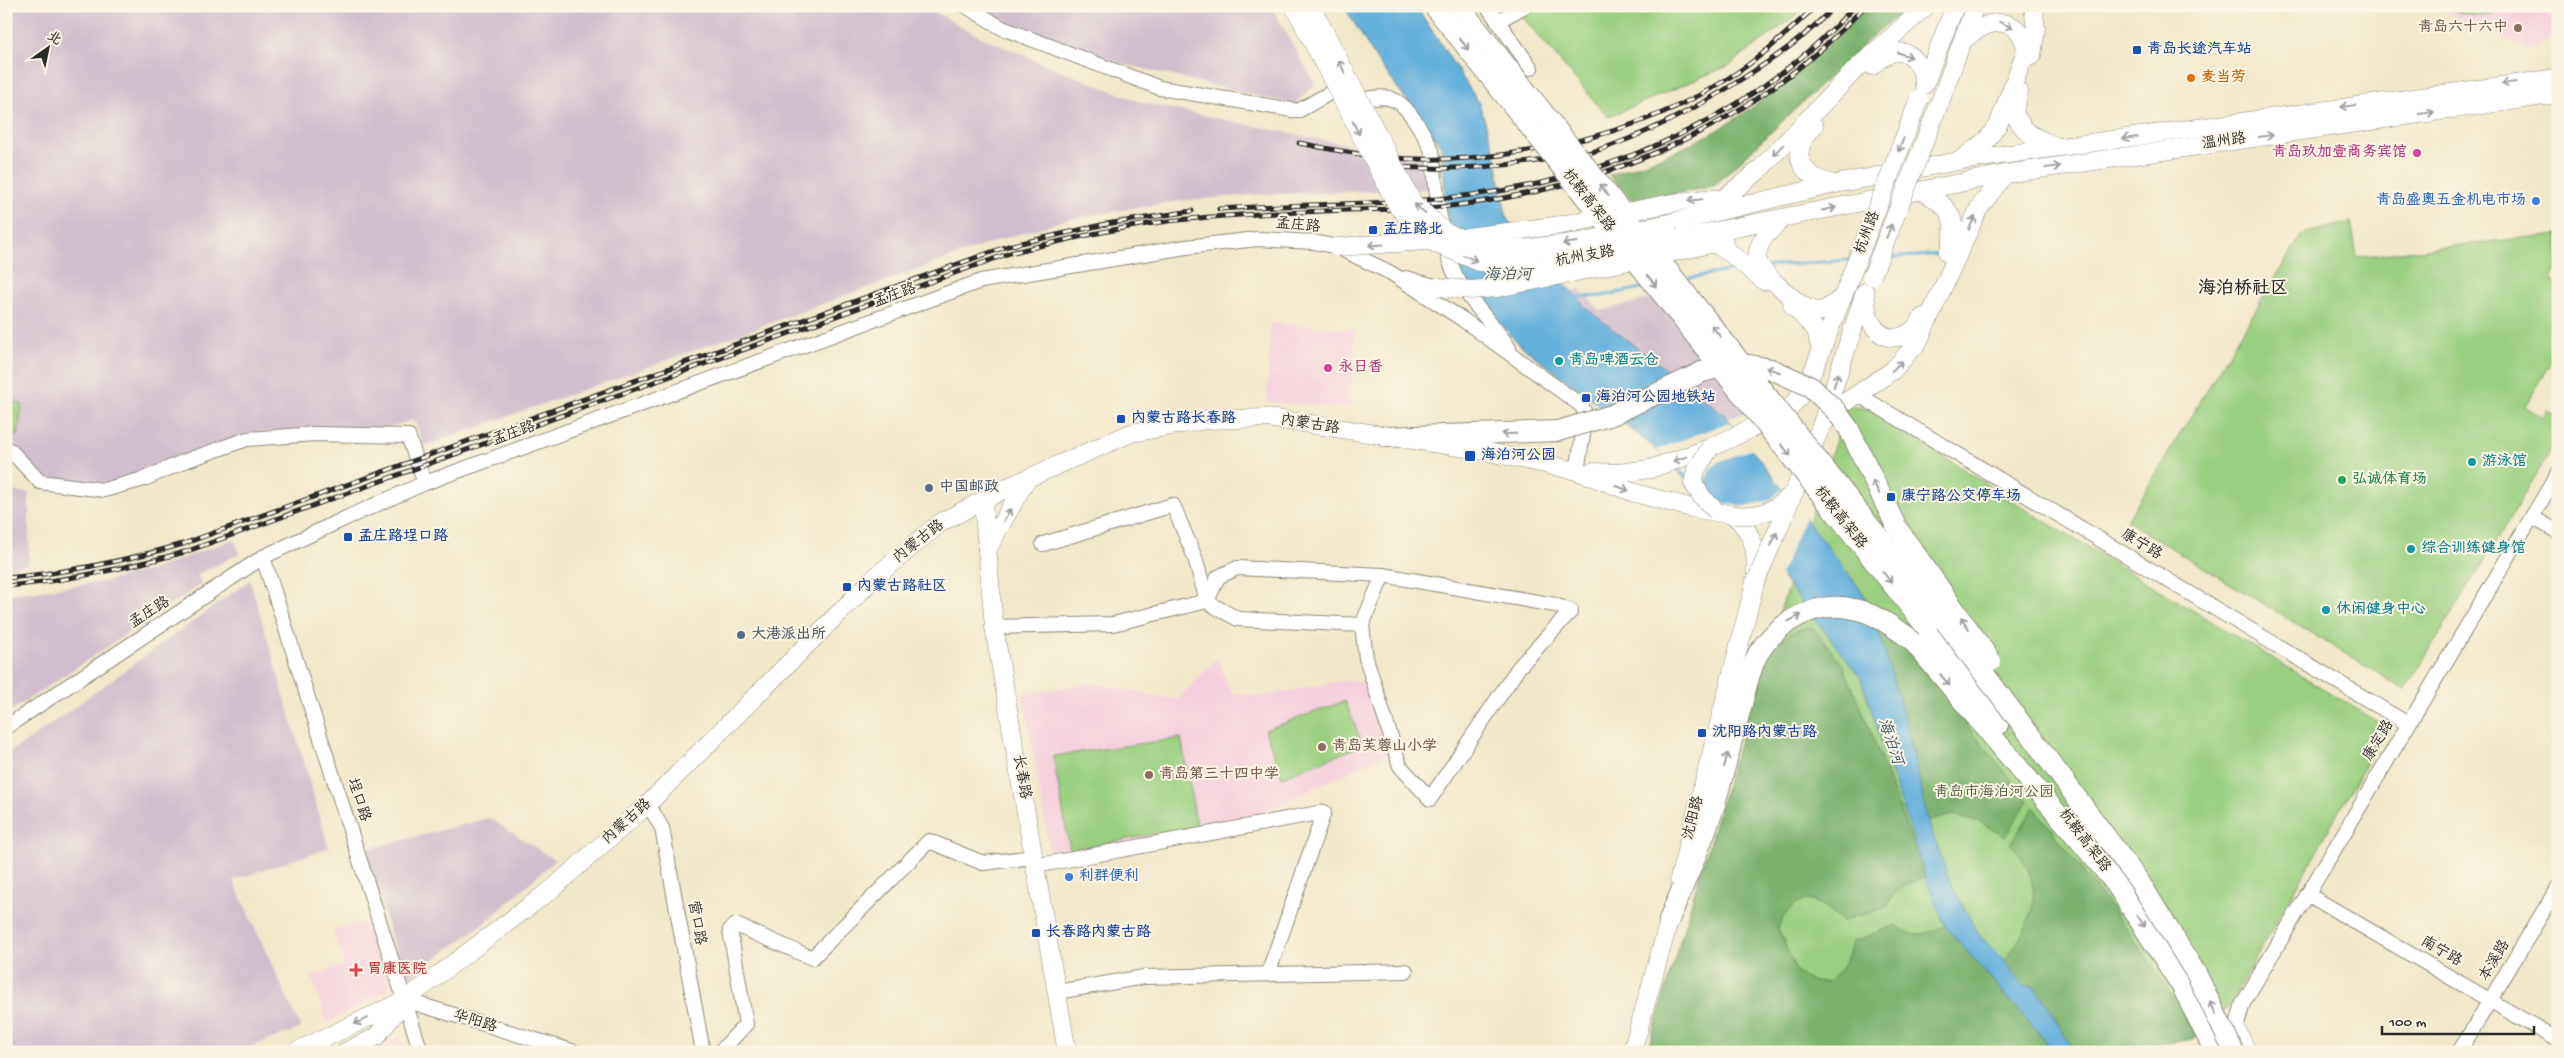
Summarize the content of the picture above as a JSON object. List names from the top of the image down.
{
  "streets": {
    "highway": ["杭鞍高架路"],
    "main road": [
      "温州路",
      "杭州路",
      "杭州支路",
      "内蒙古路",
      "长春路",
      "沈阳路"
    ],
    "street": [
      "孟庄路",
      "康宁路",
      "康定路",
      "埕口路",
      "营口路",
      "南宁路",
      "本溪路",
      "华阳路"
    ]
  },
  "crossings": [
    ["温州路", "杭州支路"],
    ["孟庄路", "埕口路"],
    ["杭州路", "内蒙古路"],
    ["杭州路", "沈阳路"],
    ["内蒙古路", "长春路"],
    ["内蒙古路", "埕口路"],
    ["内蒙古路", "营口路"],
    ["内蒙古路", "华阳路"],
    ["康宁路", "康定路"],
    ["康定路", "南宁路"],
    ["埕口路", "华阳路"],
    ["南宁路", "本溪路"]
  ],
  "districts": ["海泊桥社区"],
  "water": ["海泊河"],
  "parks": ["青岛市海泊河公园"],
  "places": {
    "other": [
      "青岛六十六中",
      "麦当劳",
      "青岛玖加壹商务宾馆",
      "青岛盛奥五金机电市场",
      "青岛啤酒云仓",
      "永日香",
      "游泳馆",
      "弘诚体育场",
      "中国邮政",
      "综合训练健身馆",
      "休闲健身中心",
      "大港派出所",
      "青岛芙蓉山小学",
      "青岛第三十四中学",
      "利群便利"
    ],
    "transit": [
      "青岛长途汽车站",
      "孟庄路北",
      "海泊河公园地铁站",
      "内蒙古路长春路",
      "海泊河公园",
      "康宁路公交停车场",
      "孟庄路埕口路",
      "内蒙古路社区",
      "沈阳路内蒙古路",
      "长春路内蒙古路"
    ],
    "health": ["胃康医院"]
  },
  "scale_bar": "100 m",
  "north": "top right"
}
